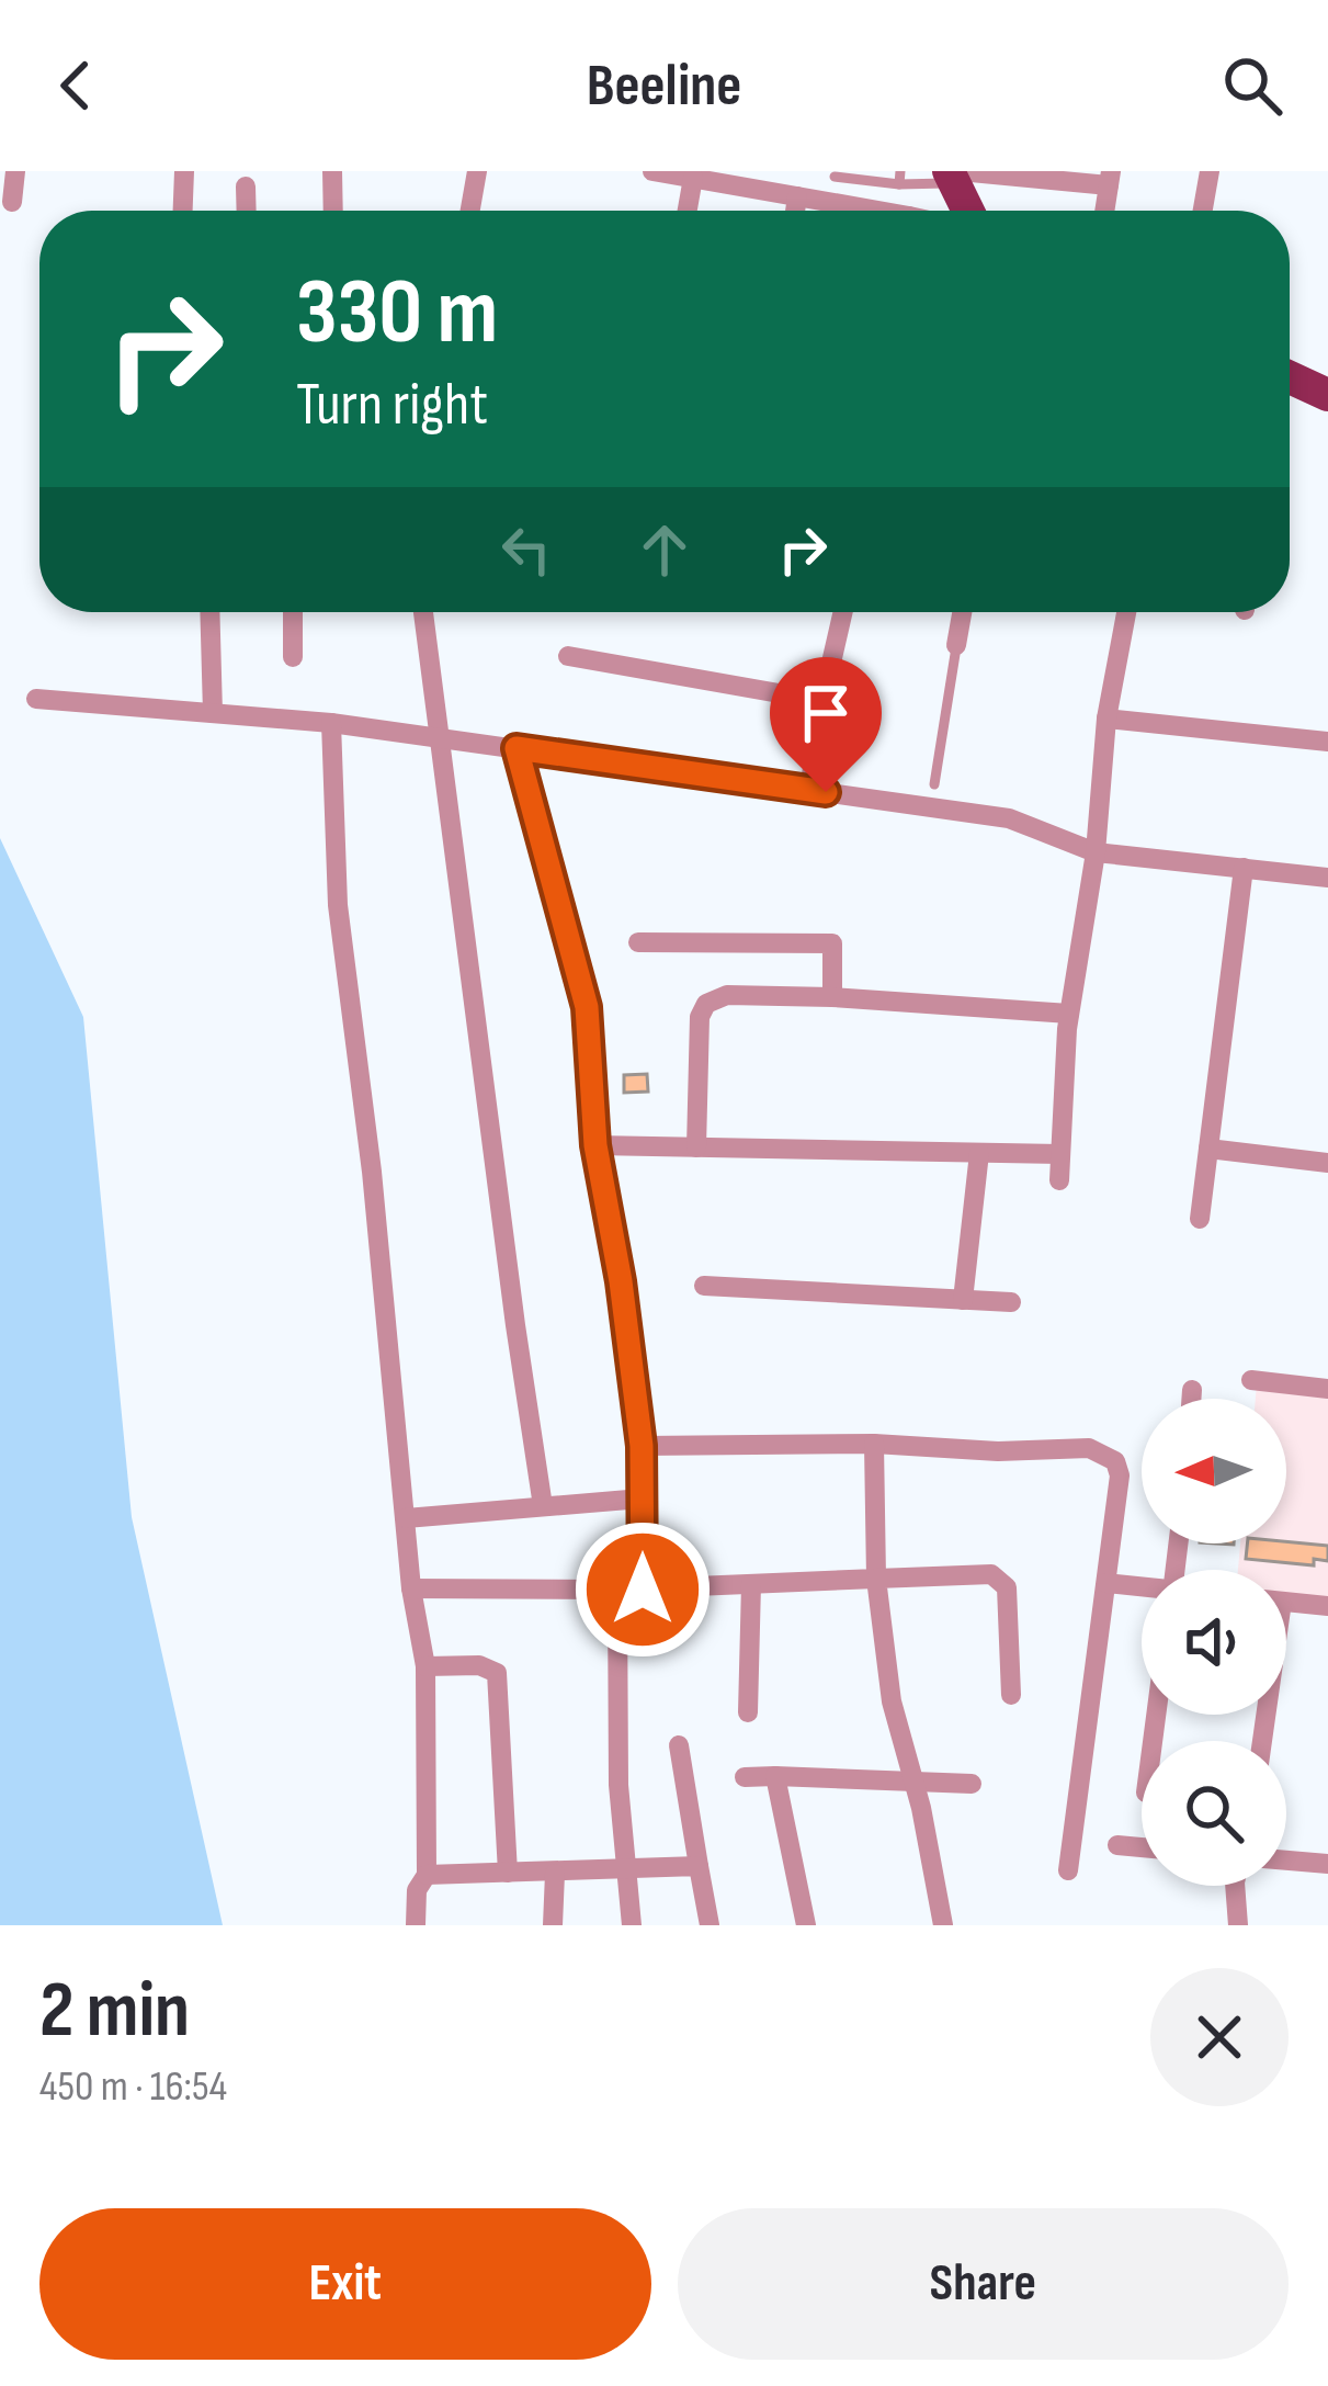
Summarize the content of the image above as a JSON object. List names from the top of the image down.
{
  "north": "left",
  "page": {
    "header": "Beeline",
    "turn": ["330 m", "Turn right"],
    "heading": ["2 min", "450 m · 16:54"],
    "buttons": ["Exit", "Share"]
  }
}
